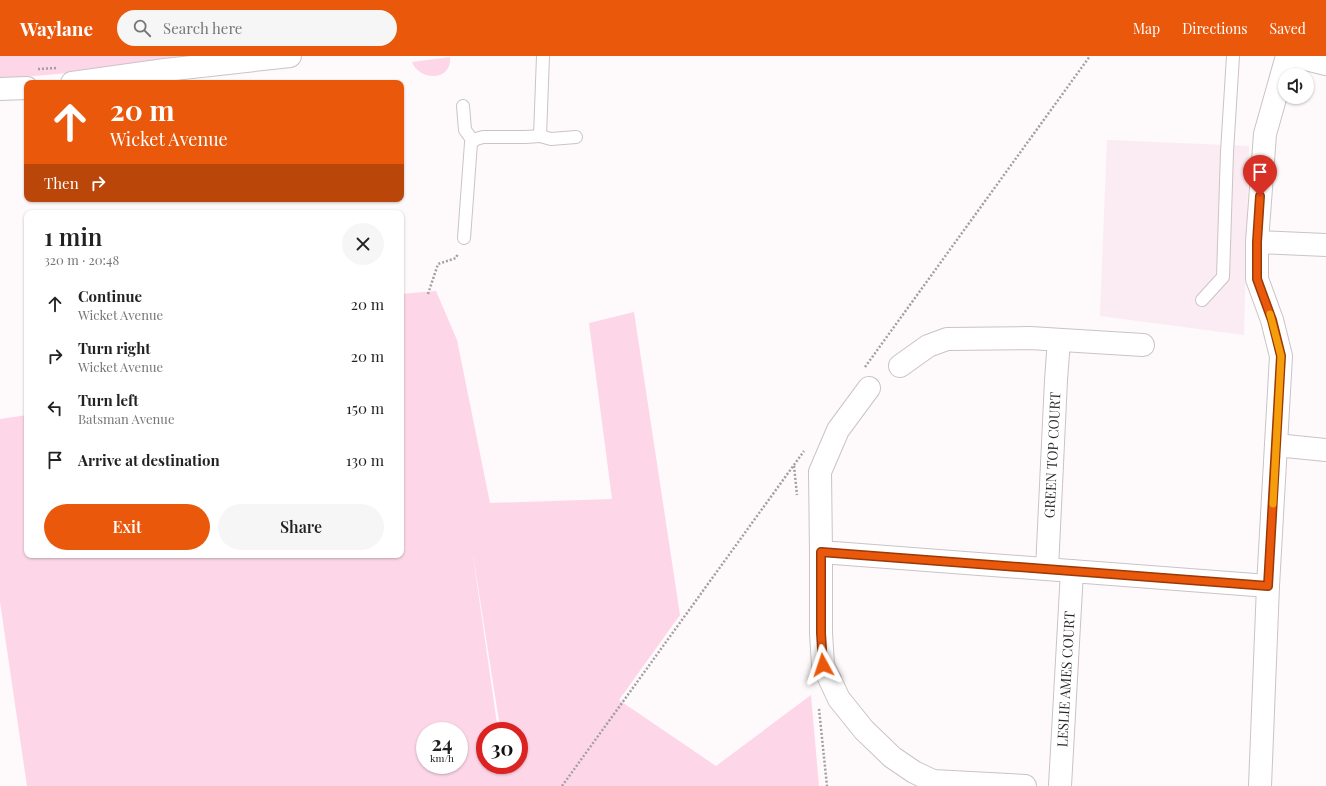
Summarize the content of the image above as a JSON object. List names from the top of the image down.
{
  "streets": {
    "street": ["GREEN TOP COURT", "LESLIE AMES COURT"]
  },
  "page": {
    "header": "Waylane",
    "search": "Search here",
    "nav": ["Map", "Directions", "Saved"],
    "turn": ["20 m", "Wicket Avenue"],
    "then": "Then",
    "heading": ["1 min", "320 m · 20:48"],
    "list": [
      {
        "name": "Continue",
        "note": "Wicket Avenue",
        "value": "20 m"
      },
      {
        "name": "Turn right",
        "note": "Wicket Avenue",
        "value": "20 m"
      },
      {
        "name": "Turn left",
        "note": "Batsman Avenue",
        "value": "150 m"
      },
      {
        "name": "Arrive at destination",
        "value": "130 m"
      }
    ],
    "buttons": ["Exit", "Share"],
    "speed": "24 km/h",
    "limit": "30"
  }
}
